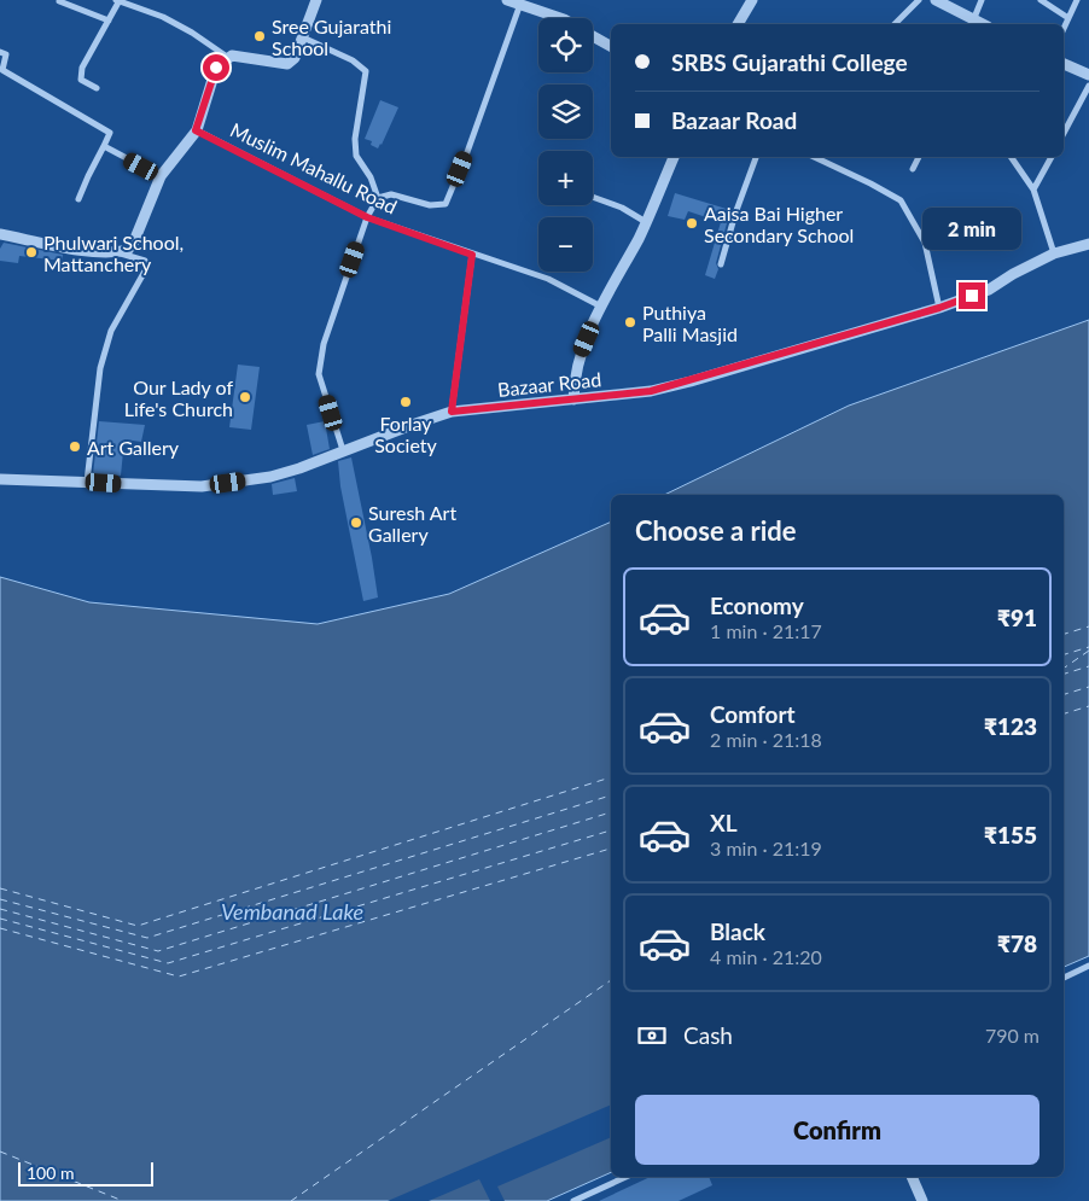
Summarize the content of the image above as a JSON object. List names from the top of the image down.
{
  "streets": {
    "street": ["Muslim Mahallu Road", "Bazaar Road"]
  },
  "water": ["Vembanad Lake"],
  "places": [
    "Sree Gujarathi School",
    "Aaisa Bai Higher Secondary School",
    "Phulwari School, Mattanchery",
    "Puthiya Palli Masjid",
    "Our Lady of Life's Church",
    "Forlay Society",
    "Art Gallery",
    "Suresh Art Gallery"
  ],
  "scale_bar": "100 m",
  "page": {
    "map_buttons": ["+", "−"],
    "banner": ["SRBS Gujarathi College", "Bazaar Road"],
    "bubble": "2 min",
    "heading": "Choose a ride",
    "list": [
      {
        "name": "Economy",
        "note": "1 min · 21:17",
        "value": "₹91"
      },
      {
        "name": "Comfort",
        "note": "2 min · 21:18",
        "value": "₹123"
      },
      {
        "name": "XL",
        "note": "3 min · 21:19",
        "value": "₹155"
      },
      {
        "name": "Black",
        "note": "4 min · 21:20",
        "value": "₹78"
      }
    ],
    "pay": ["Cash", "790 m"],
    "buttons": "Confirm",
    "scale": "100 m"
  }
}
